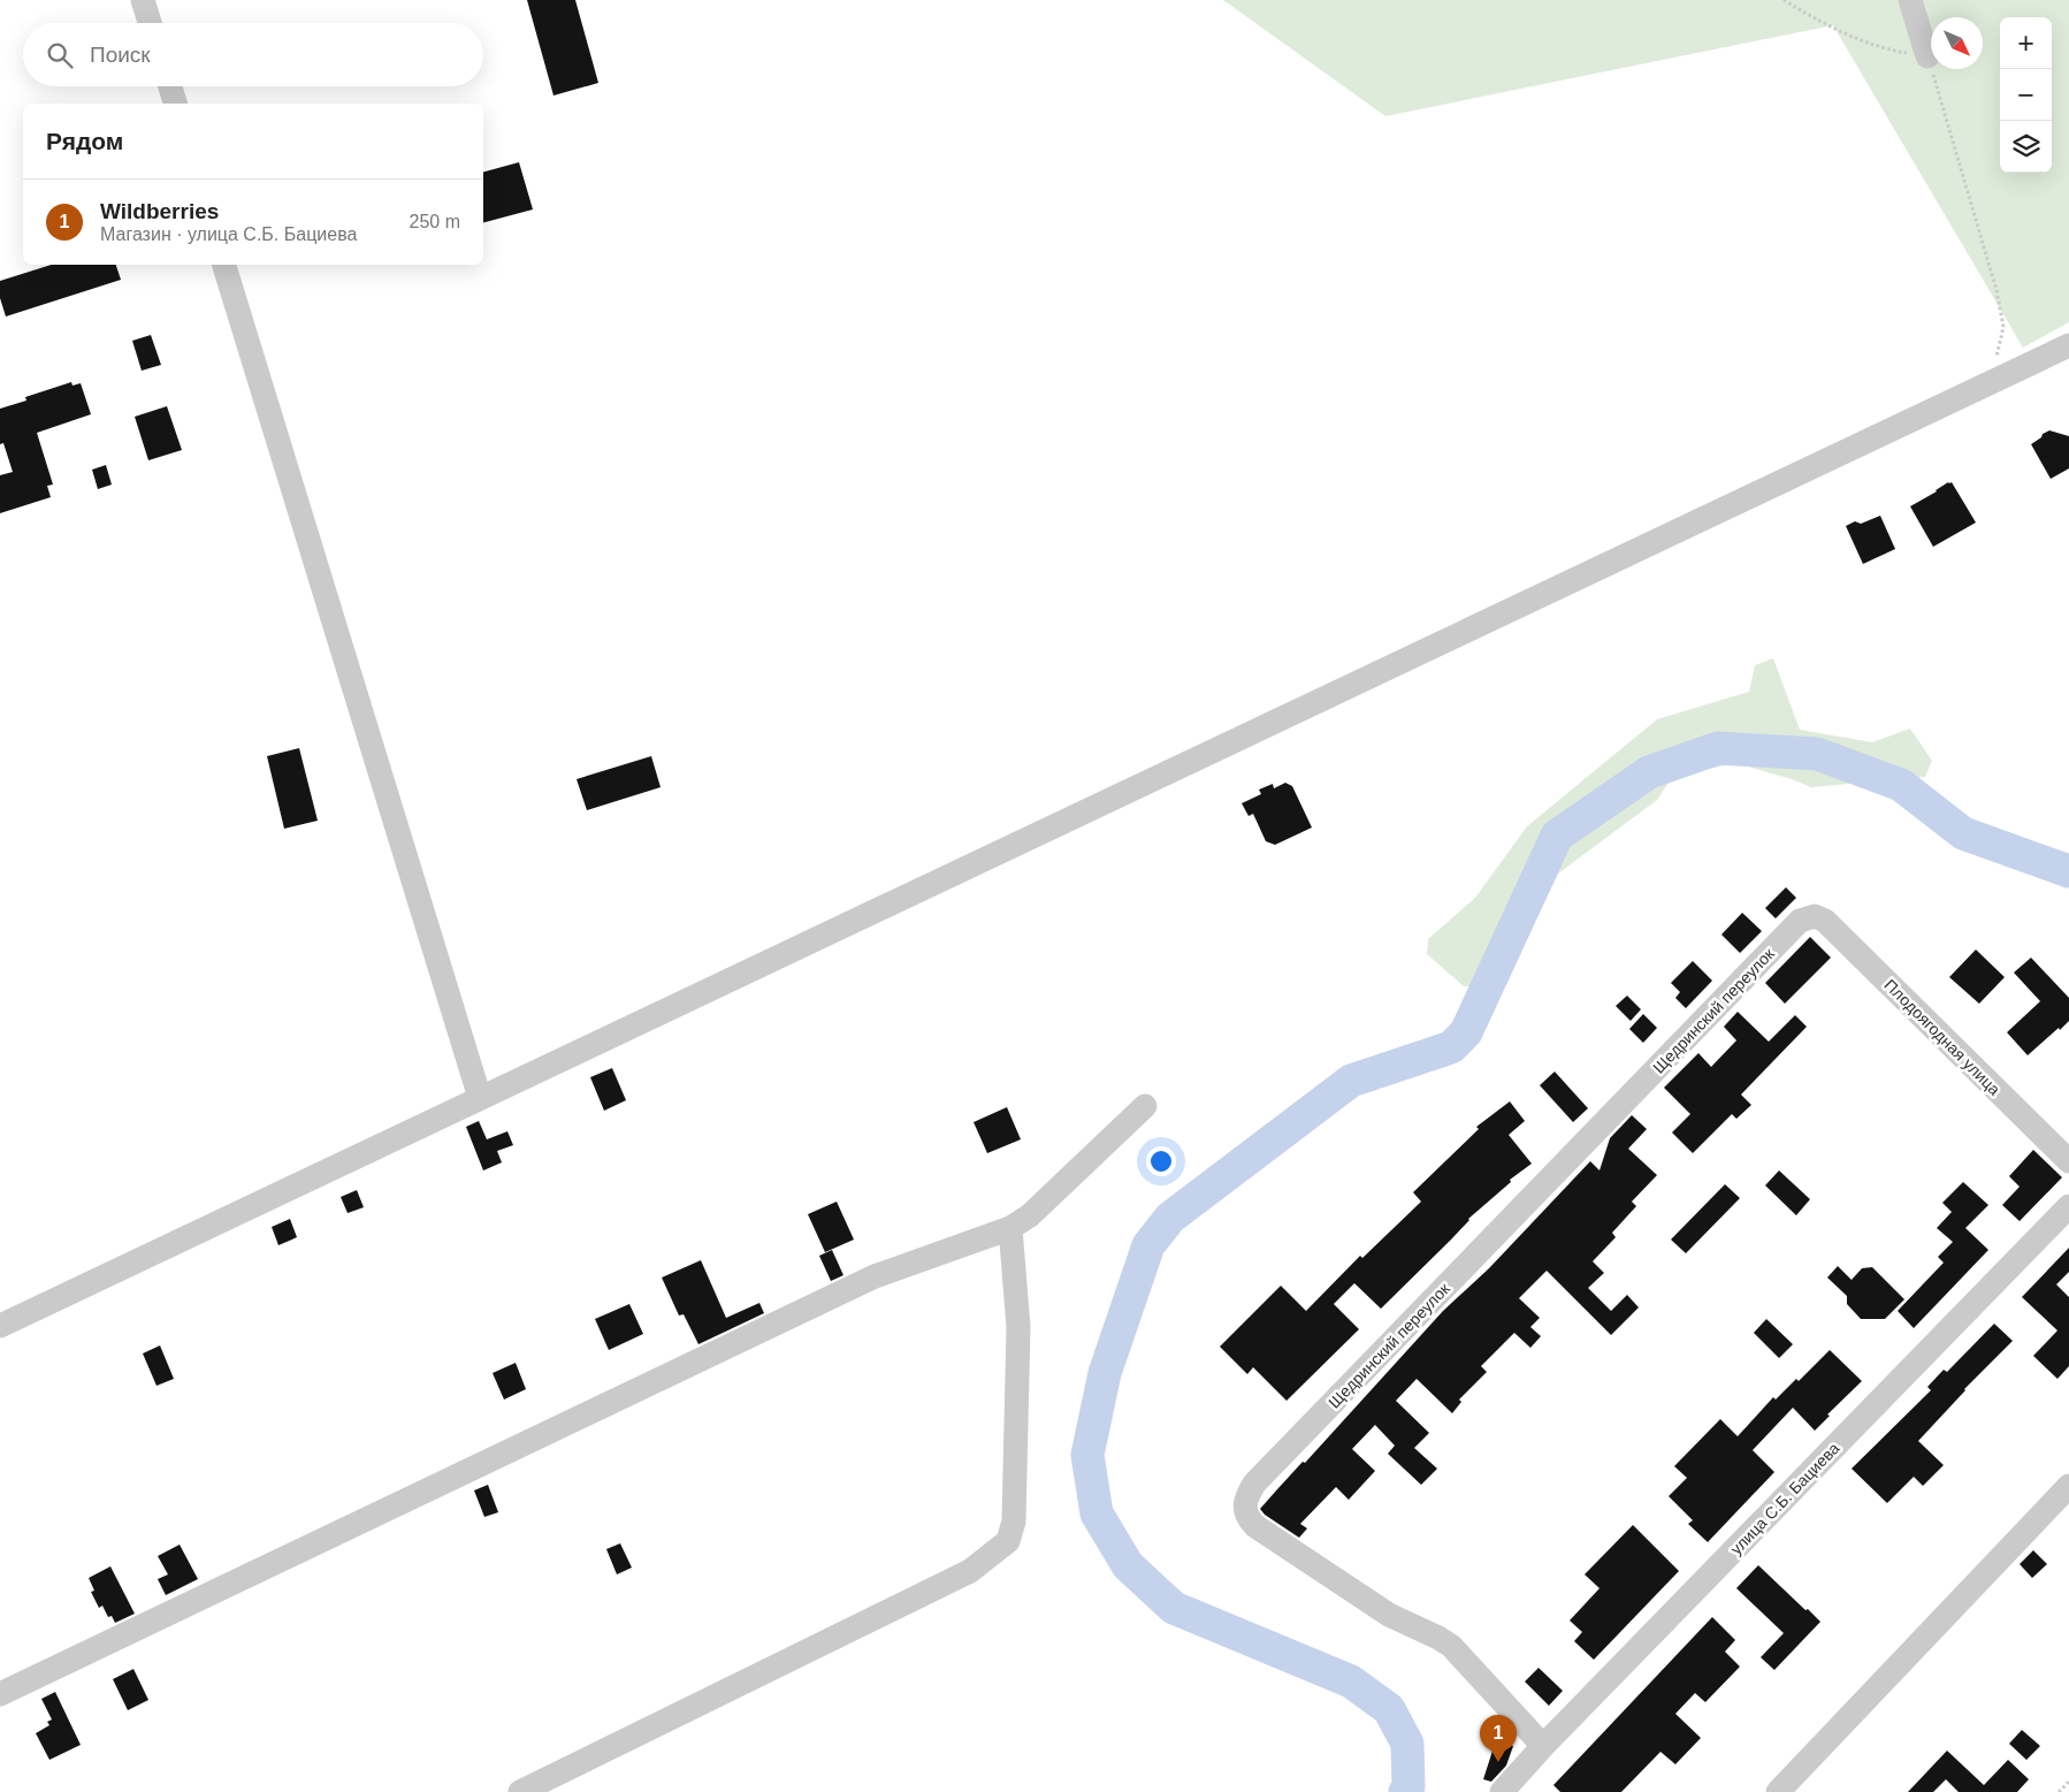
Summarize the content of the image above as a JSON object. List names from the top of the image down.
{
  "streets": {
    "street": ["Щедринский переулок", "Плодоягодная улица", "улица С.Б. Бациева"]
  },
  "crossings": [
    ["Щедринский переулок", "Плодоягодная улица"],
    ["Щедринский переулок", "улица С.Б. Бациева"]
  ],
  "north": "bottom right",
  "page": {
    "map_buttons": ["+", "−"],
    "search": "Поиск",
    "heading": "Рядом",
    "list": [
      {
        "mark": "1",
        "name": "Wildberries",
        "note": "Магазин · улица С.Б. Бациева",
        "value": "250 m"
      }
    ],
    "pins": "1"
  }
}
